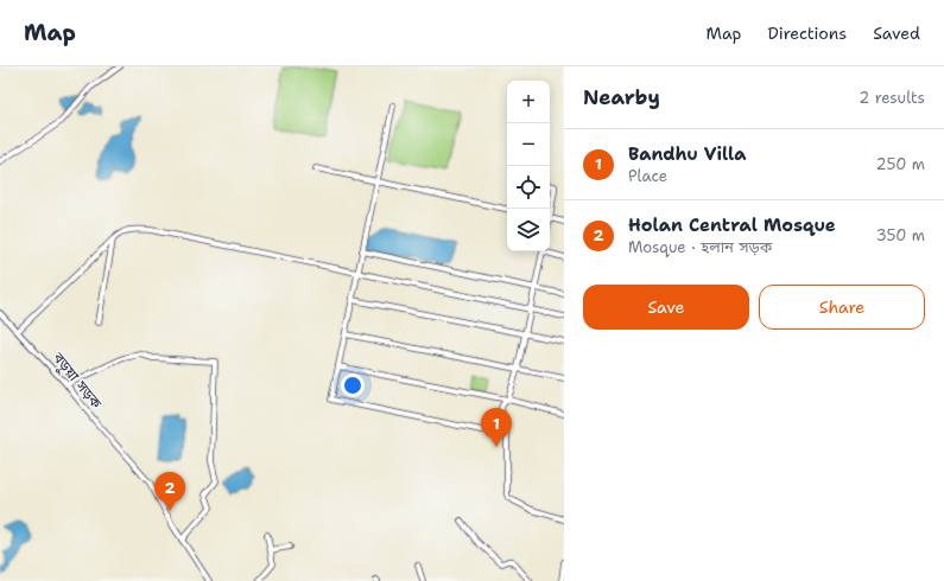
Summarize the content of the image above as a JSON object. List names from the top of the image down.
{
  "streets": {
    "street": ["বড়ুয়া সড়ক"]
  },
  "page": {
    "header": "Map",
    "nav": ["Map", "Directions", "Saved"],
    "heading": ["Nearby", "2 results"],
    "map_buttons": ["+", "−"],
    "list": [
      {
        "mark": "1",
        "name": "Bandhu Villa",
        "note": "Place",
        "value": "250 m"
      },
      {
        "mark": "2",
        "name": "Holan Central Mosque",
        "note": "Mosque · হলান সড়ক",
        "value": "350 m"
      }
    ],
    "buttons": ["Save", "Share"],
    "pins": ["1", "2"]
  }
}
